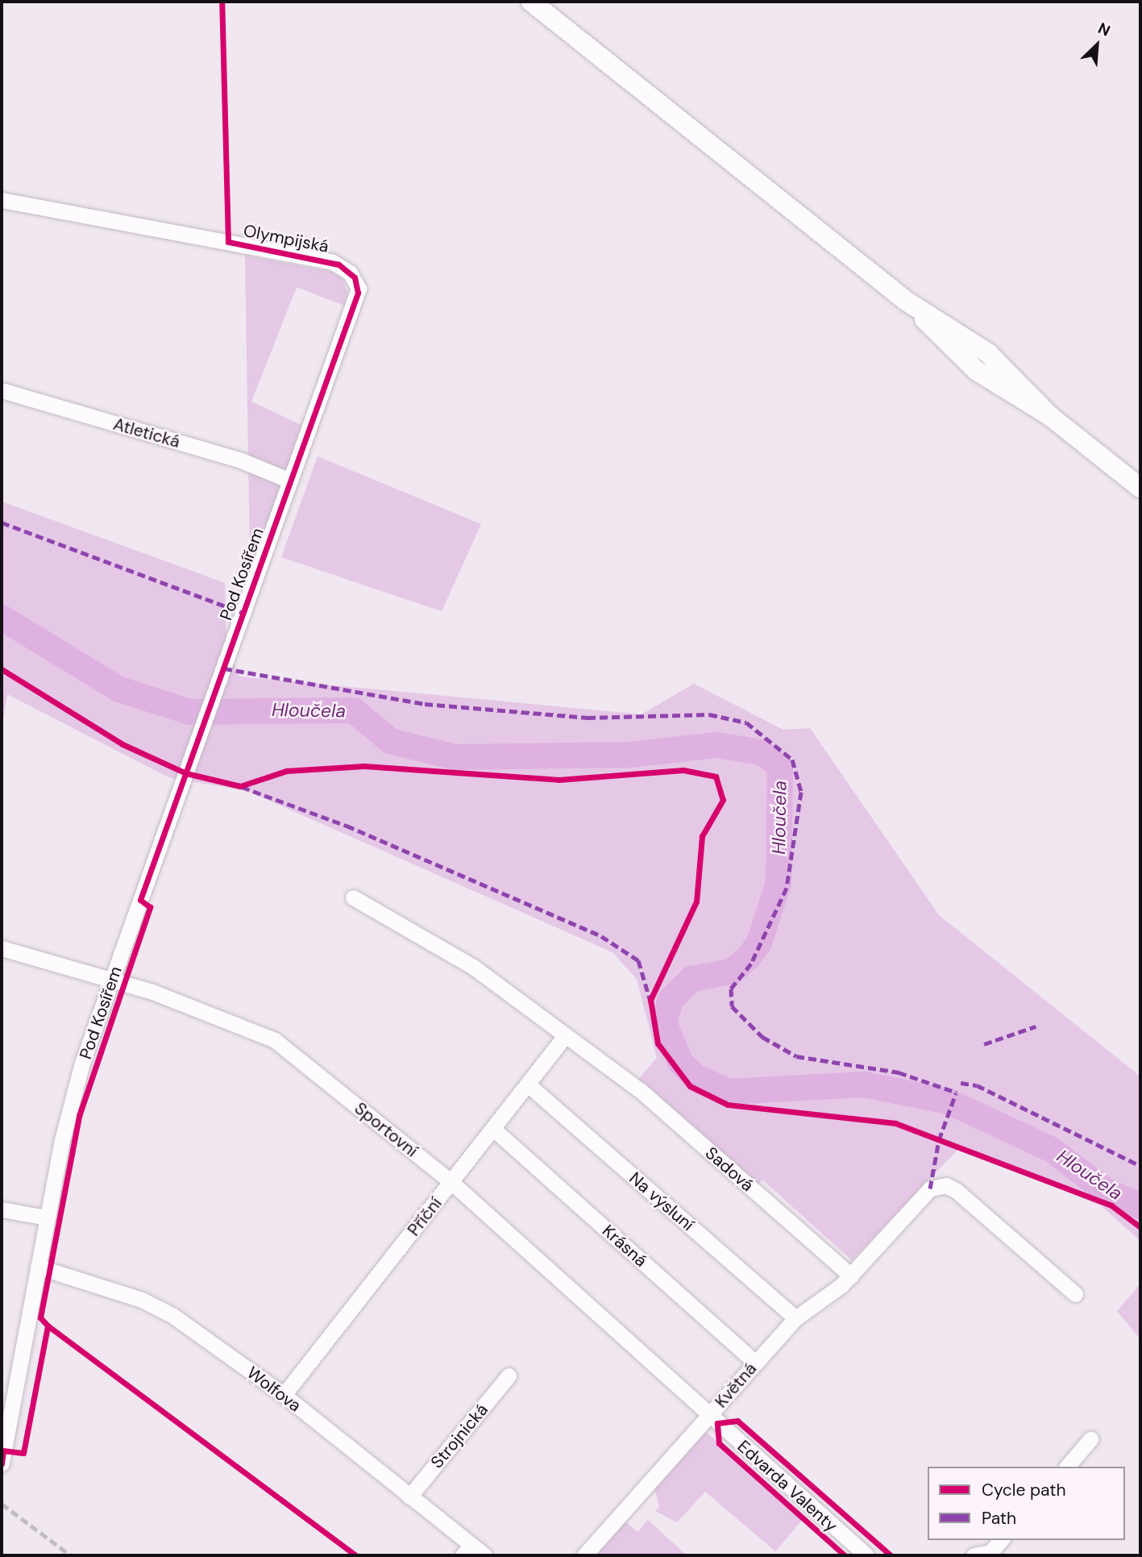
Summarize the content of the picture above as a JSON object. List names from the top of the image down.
{
  "streets": {
    "street": [
      "Olympijská",
      "Atletická",
      "Pod Kosířem",
      "Sportovní",
      "Sadová",
      "Na výsluní",
      "Příční",
      "Krásná",
      "Květná",
      "Wolfova",
      "Strojnická",
      "Edvarda Valenty"
    ]
  },
  "crossings": [
    ["Olympijská", "Pod Kosířem"],
    ["Atletická", "Pod Kosířem"],
    ["Pod Kosířem", "Sportovní"],
    ["Pod Kosířem", "Wolfova"],
    ["Sportovní", "Příční"],
    ["Sportovní", "Květná"],
    ["Sportovní", "Edvarda Valenty"],
    ["Sadová", "Příční"],
    ["Sadová", "Květná"],
    ["Na výsluní", "Příční"],
    ["Na výsluní", "Květná"],
    ["Příční", "Krásná"],
    ["Příční", "Wolfova"],
    ["Krásná", "Květná"],
    ["Květná", "Edvarda Valenty"],
    ["Wolfova", "Strojnická"]
  ],
  "water": ["Hloučela"],
  "legend": ["Cycle path", "Path"],
  "north": "top right"
}
